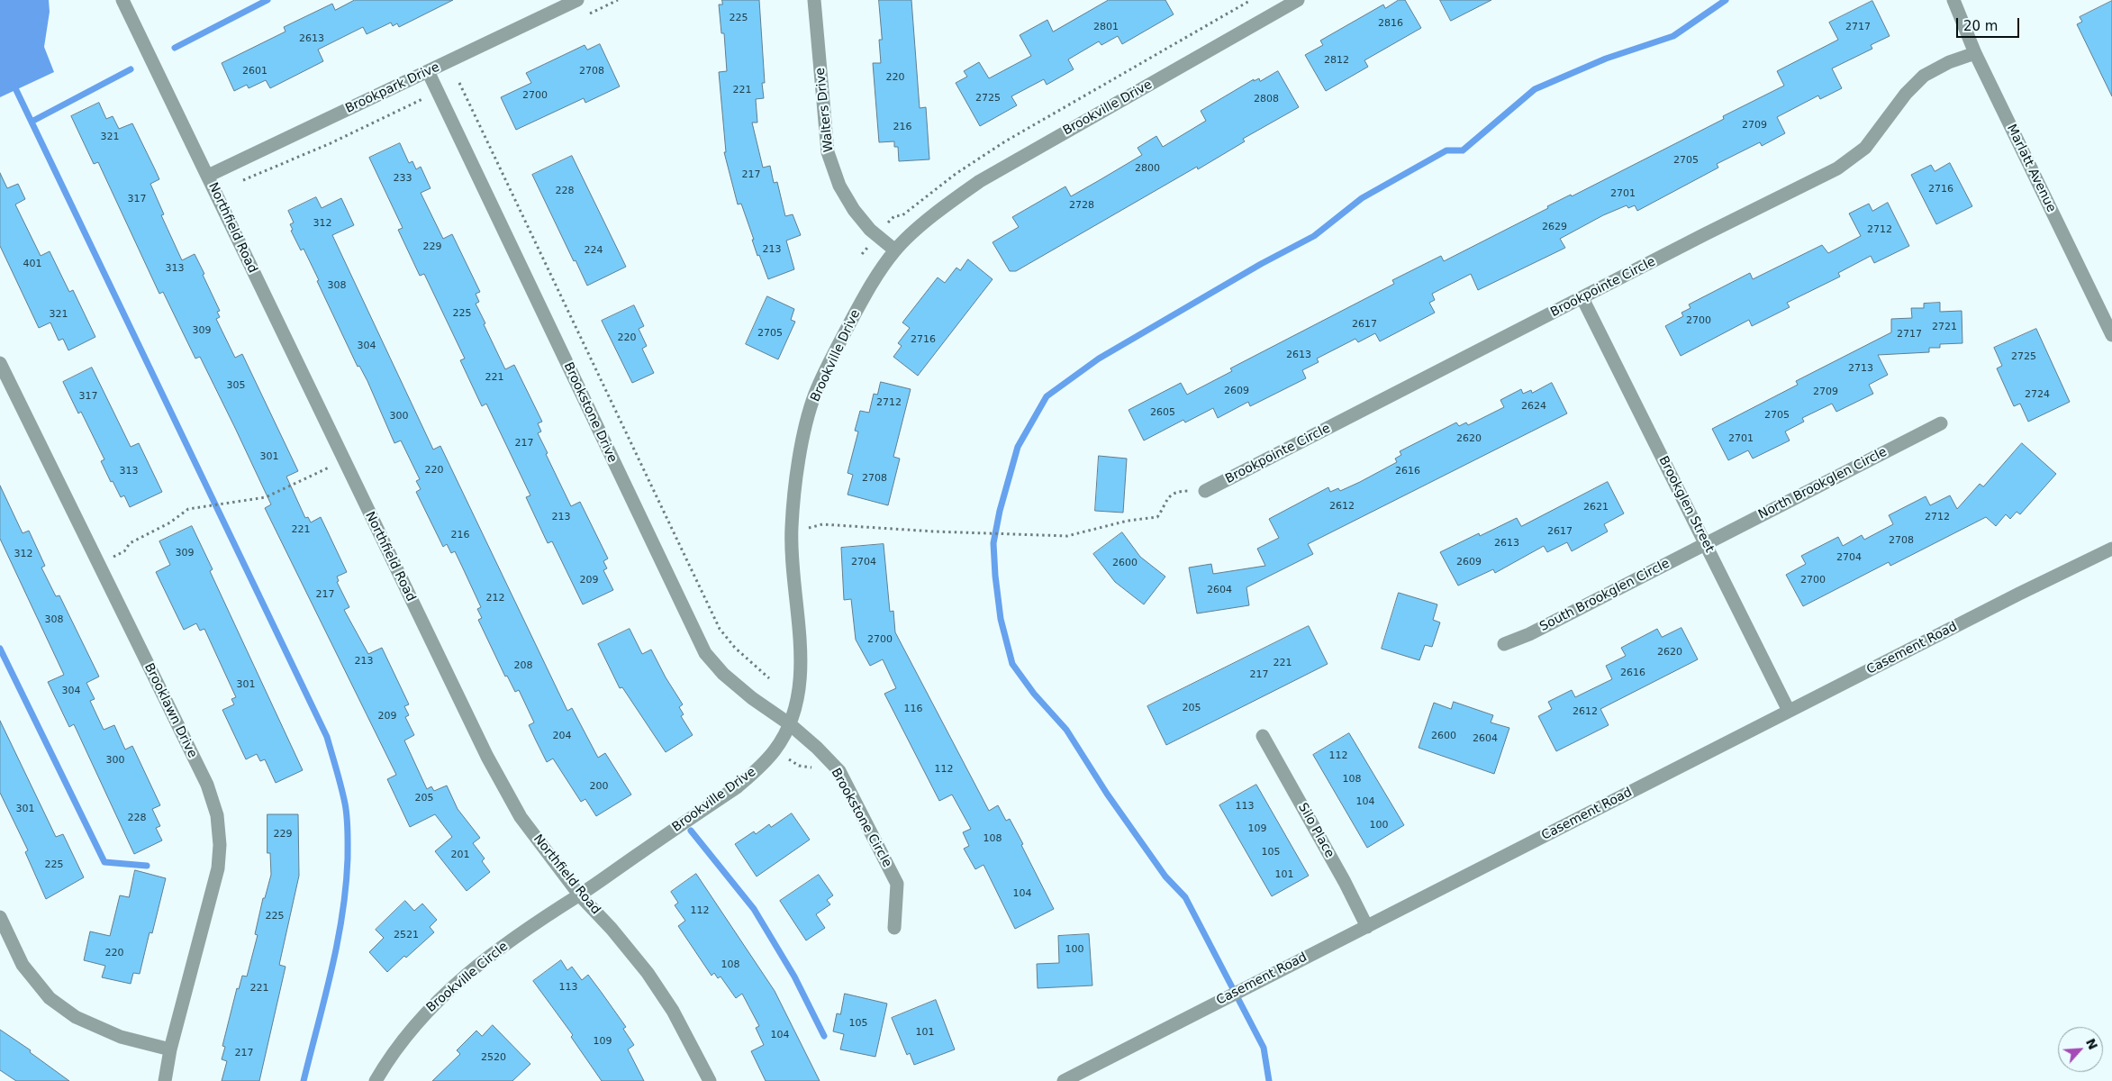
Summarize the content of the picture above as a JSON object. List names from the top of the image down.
{
  "streets": {
    "street": [
      "Brookpark Drive",
      "Brookville Drive",
      "Walters Drive",
      "Marlatt Avenue",
      "Northfield Road",
      "Brookpointe Circle",
      "Brookstone Drive",
      "North Brookglen Circle",
      "Brookglen Street",
      "South Brookglen Circle",
      "Casement Road",
      "Brooklawn Drive",
      "Brookstone Circle",
      "Silo Place",
      "Brookville Circle"
    ]
  },
  "crossings": [
    ["Brookpark Drive", "Northfield Road"],
    ["Brookpark Drive", "Brookstone Drive"],
    ["Brookville Drive", "Walters Drive"],
    ["Brookville Drive", "Northfield Road"],
    ["Brookville Drive", "Brookstone Drive"],
    ["Brookville Drive", "Brookstone Circle"],
    ["Brookville Drive", "Brookville Circle"],
    ["Marlatt Avenue", "Brookpointe Circle"],
    ["Northfield Road", "Brookville Circle"],
    ["Brookpointe Circle", "Brookglen Street"],
    ["Brookstone Drive", "Brookstone Circle"],
    ["North Brookglen Circle", "Brookglen Street"],
    ["North Brookglen Circle", "South Brookglen Circle"],
    ["Brookglen Street", "South Brookglen Circle"],
    ["Brookglen Street", "Casement Road"],
    ["Casement Road", "Silo Place"]
  ],
  "house_numbers": [
    "225",
    "2816",
    "2801",
    "2717",
    "2613",
    "2812",
    "2601",
    "2708",
    "220",
    "221",
    "2700",
    "2725",
    "2808",
    "2709",
    "216",
    "321",
    "2705",
    "2800",
    "217",
    "233",
    "2716",
    "228",
    "2701",
    "317",
    "2728",
    "312",
    "2629",
    "2712",
    "229",
    "213",
    "224",
    "401",
    "313",
    "308",
    "225",
    "321",
    "2700",
    "2617",
    "2721",
    "309",
    "2705",
    "2717",
    "220",
    "2716",
    "304",
    "2613",
    "2725",
    "2713",
    "221",
    "305",
    "2609",
    "2709",
    "2724",
    "317",
    "2712",
    "2624",
    "2605",
    "2705",
    "300",
    "2620",
    "2701",
    "217",
    "301",
    "220",
    "313",
    "2616",
    "2708",
    "2612",
    "2621",
    "213",
    "2712",
    "221",
    "2617",
    "216",
    "2708",
    "2613",
    "309",
    "312",
    "2704",
    "2704",
    "2609",
    "2600",
    "209",
    "2700",
    "2604",
    "217",
    "212",
    "308",
    "2700",
    "2620",
    "213",
    "221",
    "208",
    "2616",
    "217",
    "301",
    "304",
    "205",
    "116",
    "2612",
    "209",
    "204",
    "2600",
    "2604",
    "112",
    "300",
    "112",
    "108",
    "200",
    "205",
    "104",
    "113",
    "301",
    "228",
    "100",
    "109",
    "229",
    "108",
    "105",
    "201",
    "225",
    "101",
    "104",
    "112",
    "225",
    "2521",
    "100",
    "220",
    "108",
    "113",
    "221",
    "105",
    "101",
    "104",
    "109",
    "217",
    "2520"
  ],
  "scale_bar": "20 m",
  "north": "top right"
}
